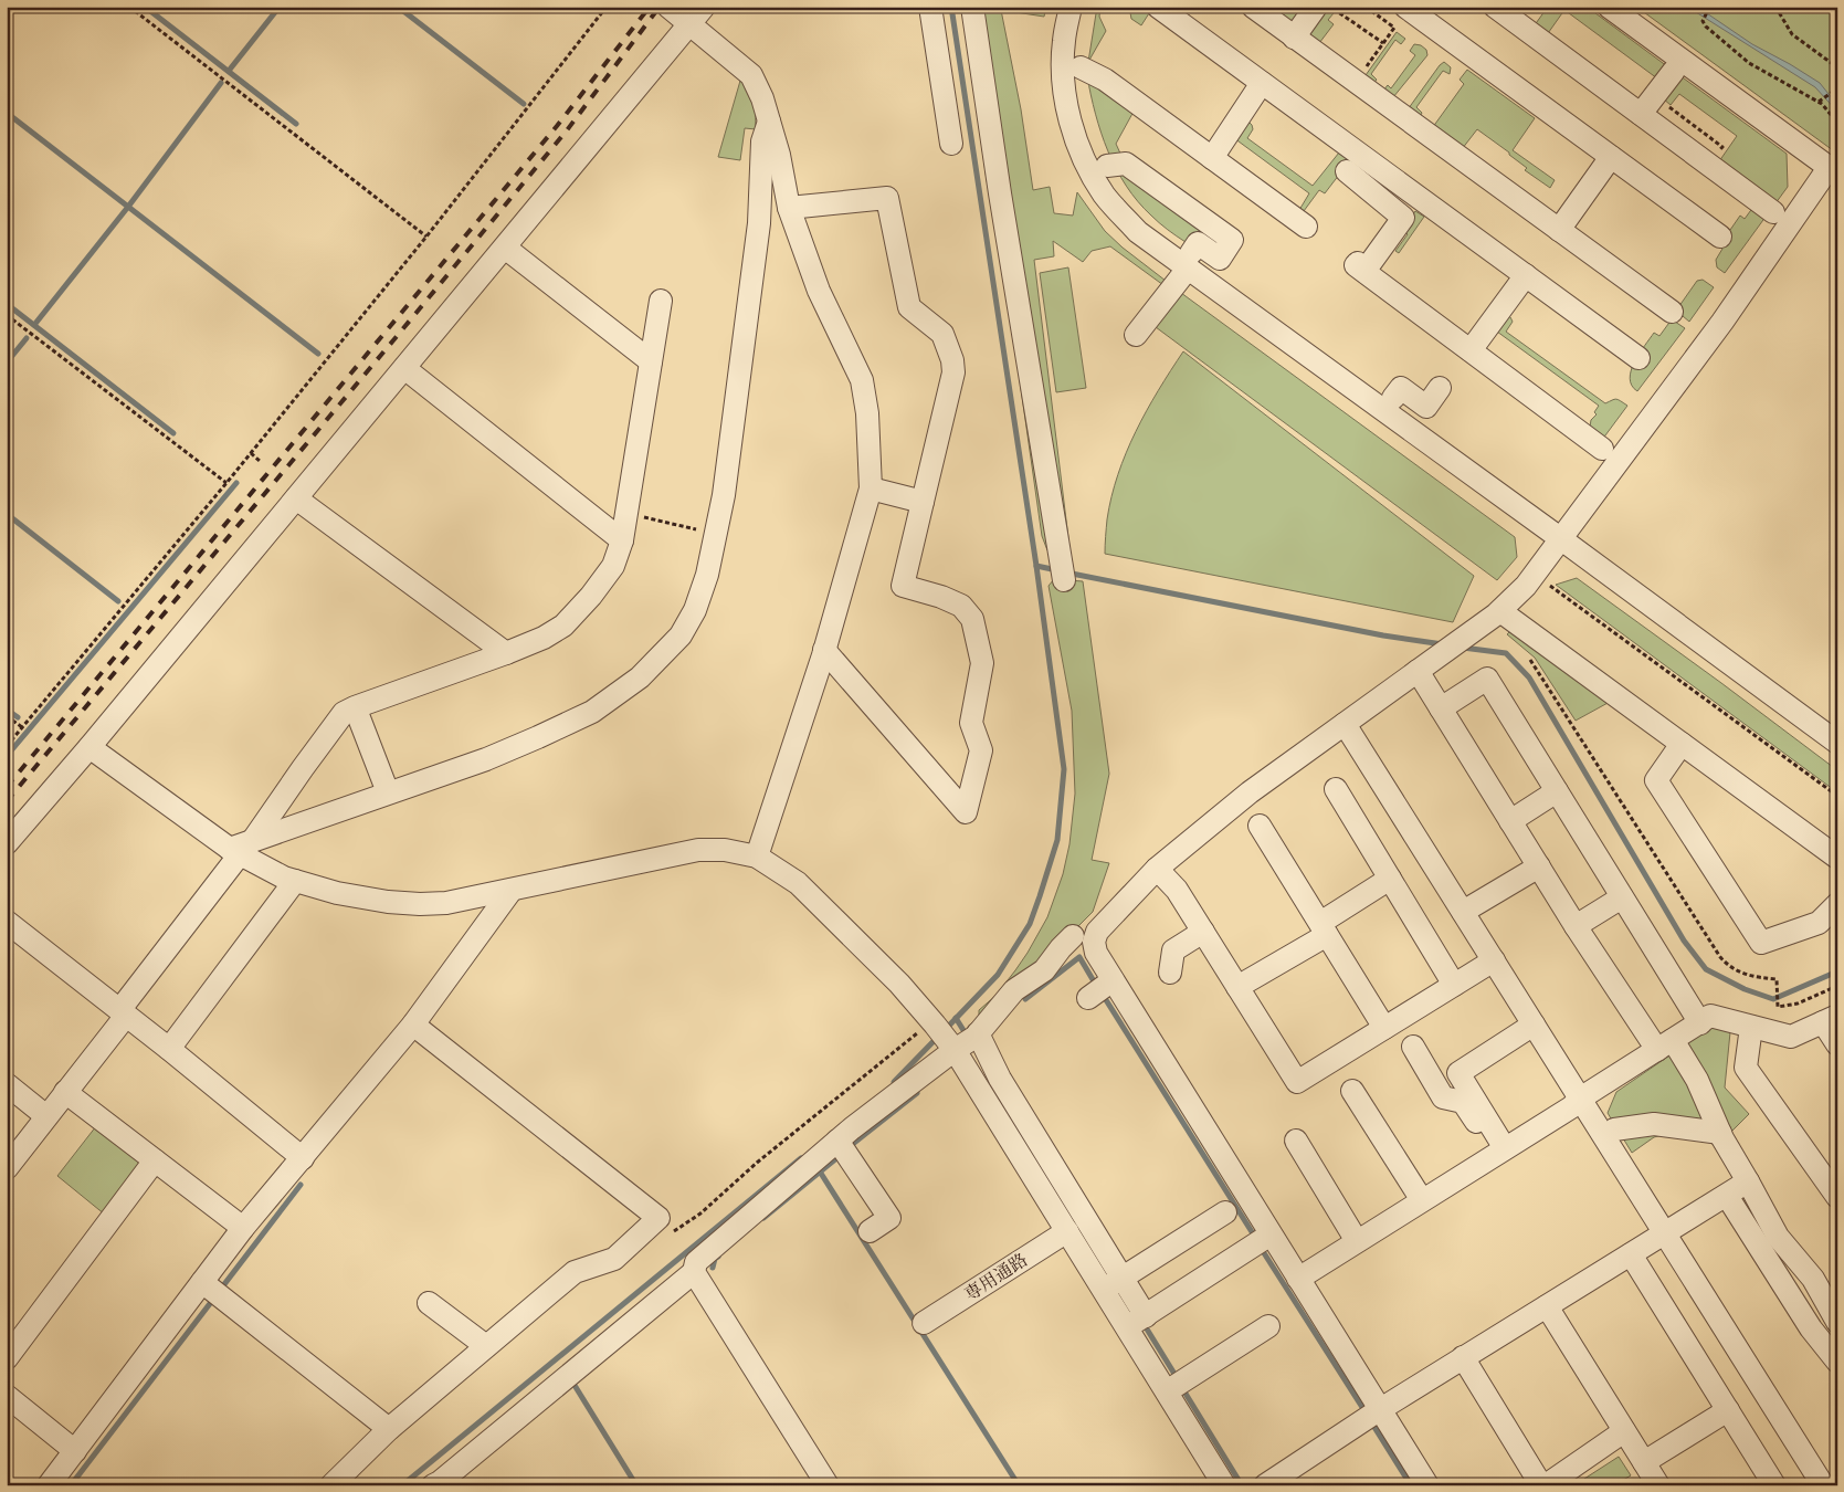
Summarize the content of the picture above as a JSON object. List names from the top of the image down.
{
  "streets": {
    "street": ["専用通路"]
  }
}
